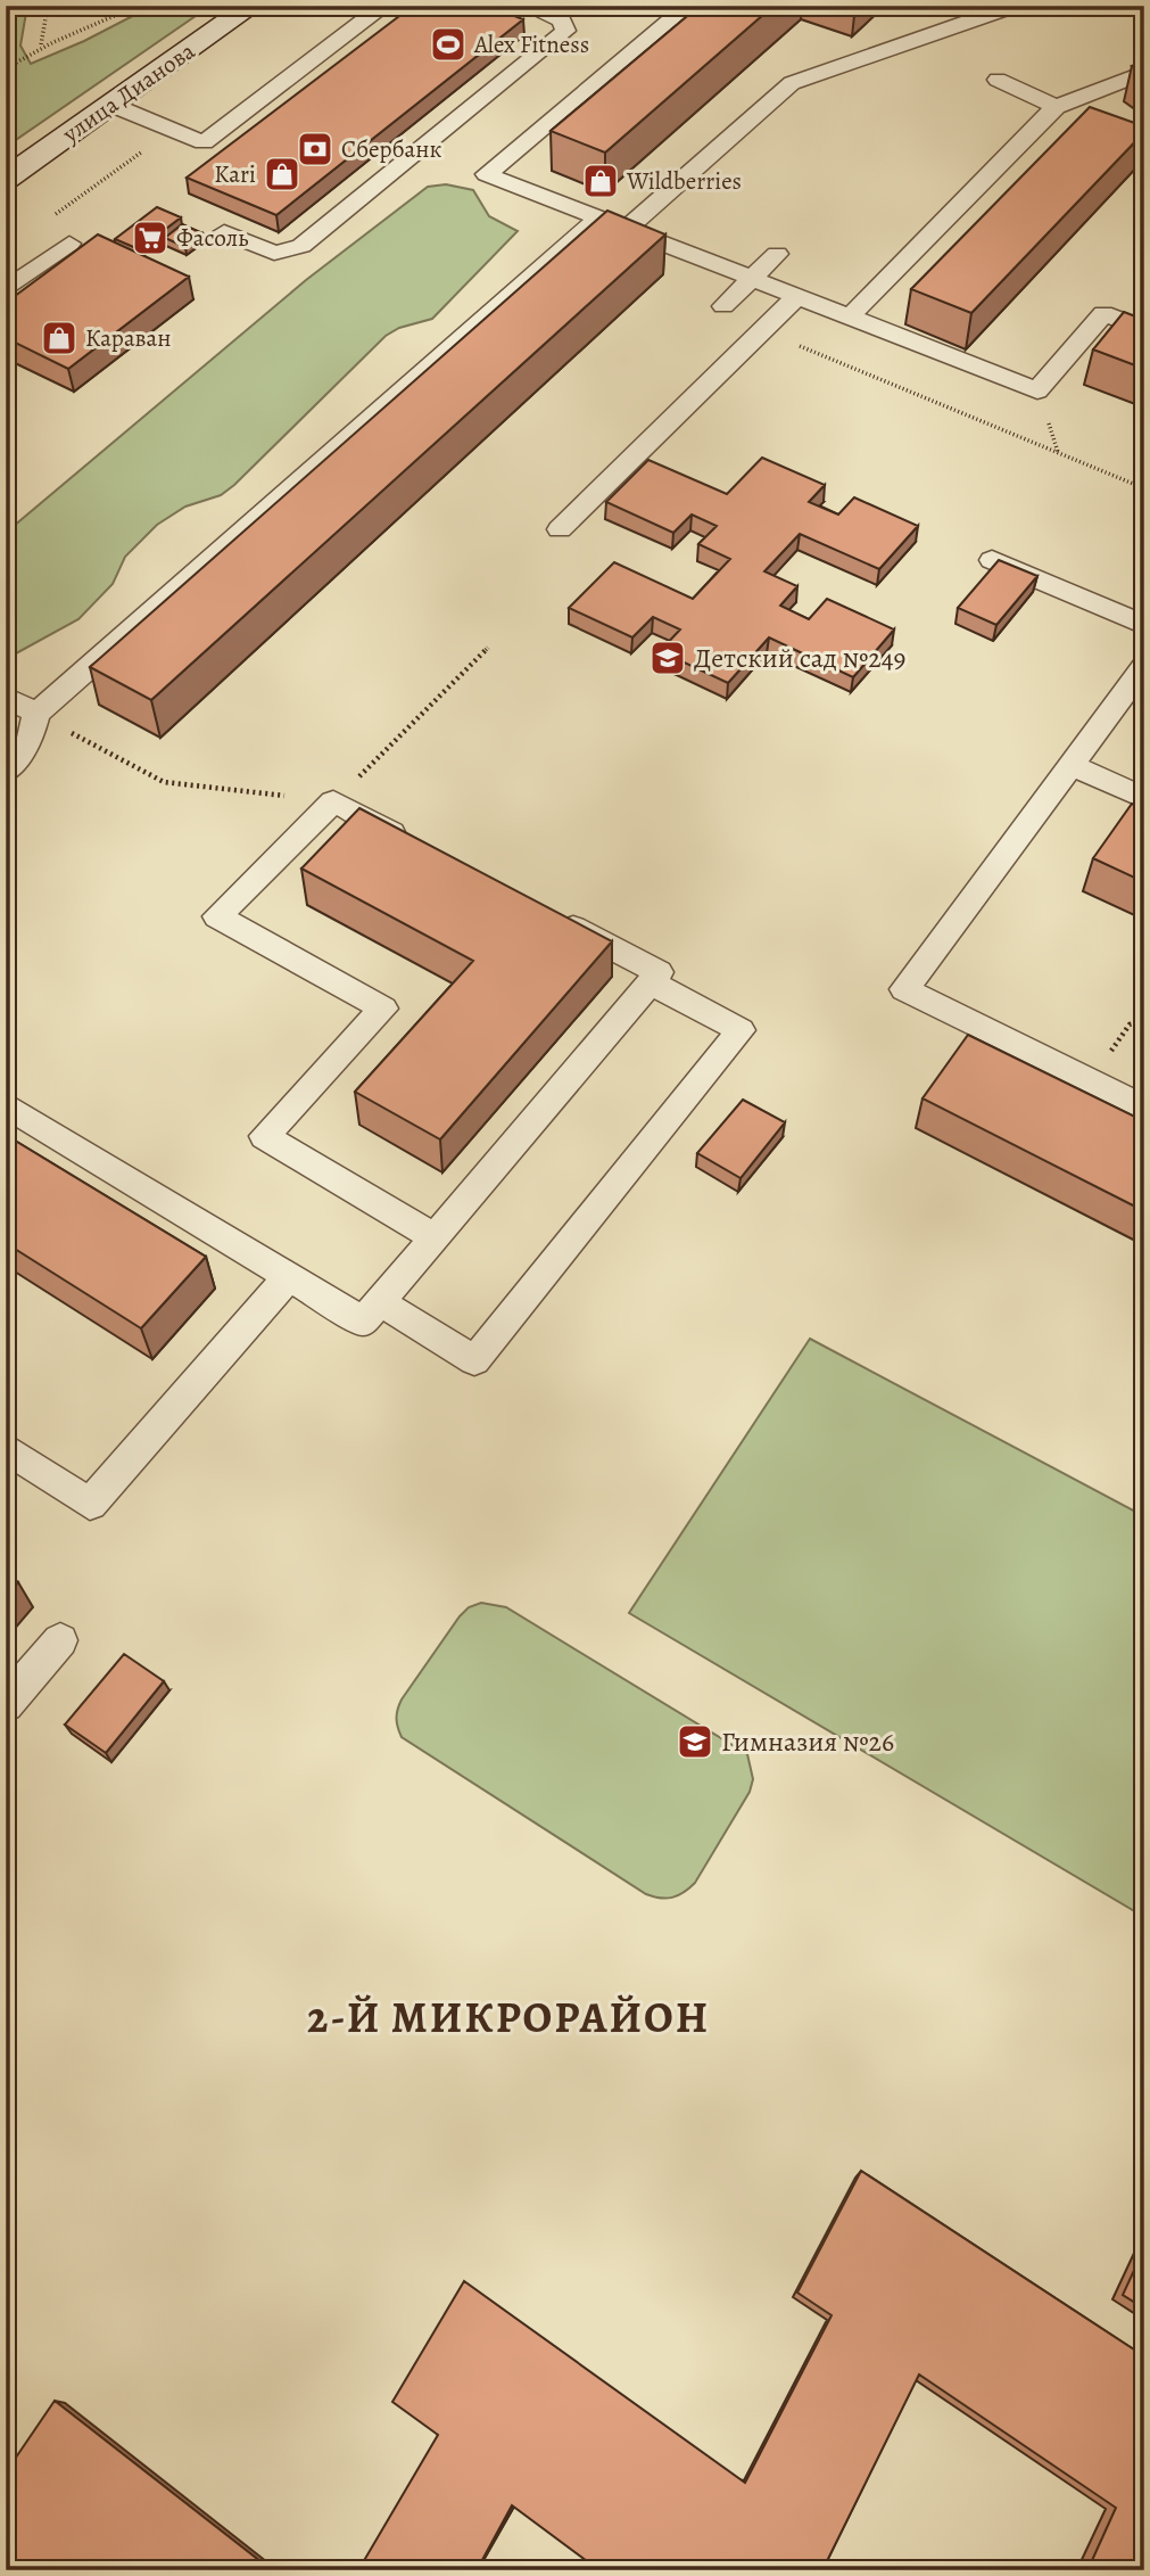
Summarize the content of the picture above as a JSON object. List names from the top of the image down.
{
  "streets": {
    "main road": ["улица Дианова"]
  },
  "districts": ["2-Й МИКРОРАЙОН"],
  "places": {
    "sports": ["Alex Fitness"],
    "bank": ["Сбербанк"],
    "shop": ["Kari", "Wildberries", "Караван"],
    "supermarket": ["Фасоль"],
    "school or university": ["Детский сад №249", "Гимназия №26"]
  }
}
